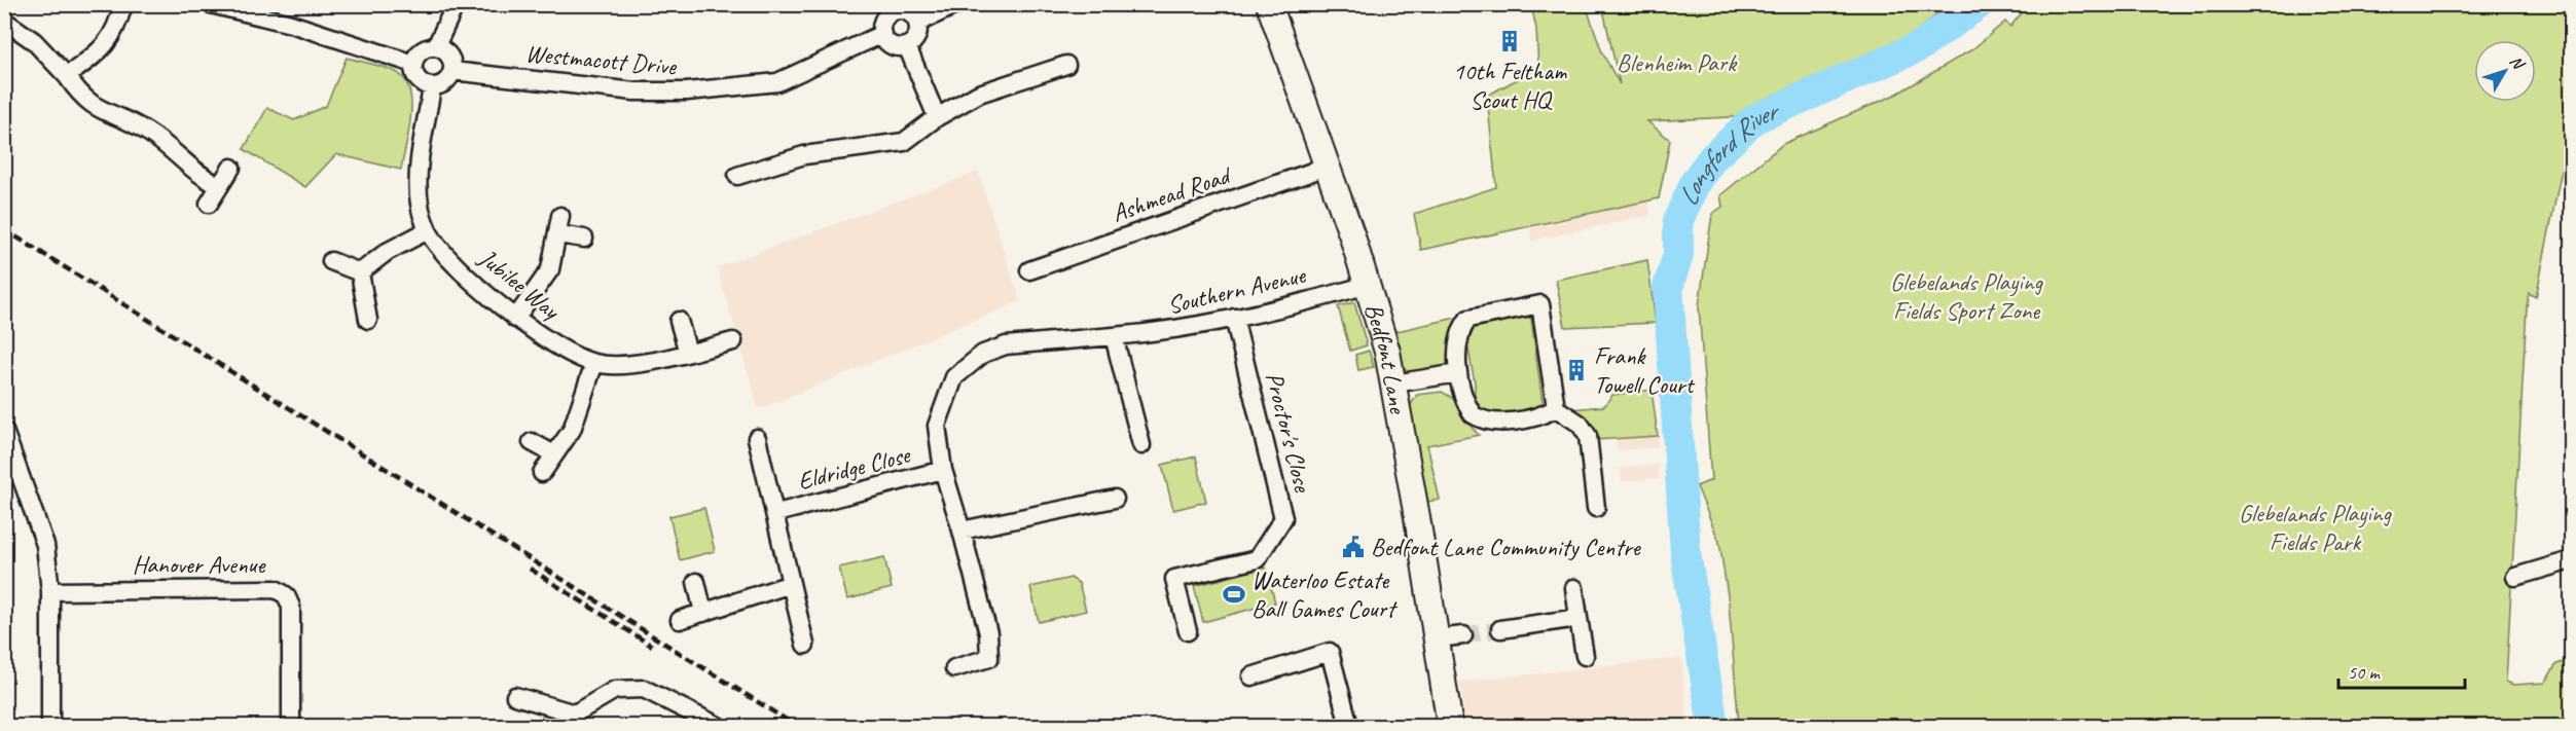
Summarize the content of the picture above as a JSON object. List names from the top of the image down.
{
  "streets": {
    "main road": ["Bedfont Lane"],
    "street": [
      "Westmacott Drive",
      "Ashmead Road",
      "Jubilee Way",
      "Southern Avenue",
      "Proctor's Close",
      "Eldridge Close",
      "Hanover Avenue"
    ]
  },
  "crossings": [
    ["Westmacott Drive", "Jubilee Way"],
    ["Ashmead Road", "Bedfont Lane"],
    ["Southern Avenue", "Bedfont Lane"],
    ["Southern Avenue", "Proctor's Close"],
    ["Southern Avenue", "Eldridge Close"]
  ],
  "water": ["Longford River"],
  "parks": ["Blenheim Park", "Glebelands Playing Fields Sport Zone", "Glebelands Playing Fields Park"],
  "places": {
    "building": ["10th Feltham Scout HQ", "Frank Towell Court"],
    "public building": ["Bedfont Lane Community Centre"],
    "sports": ["Waterloo Estate Ball Games Court"]
  },
  "scale_bar": "50 m",
  "north": "top right"
}
